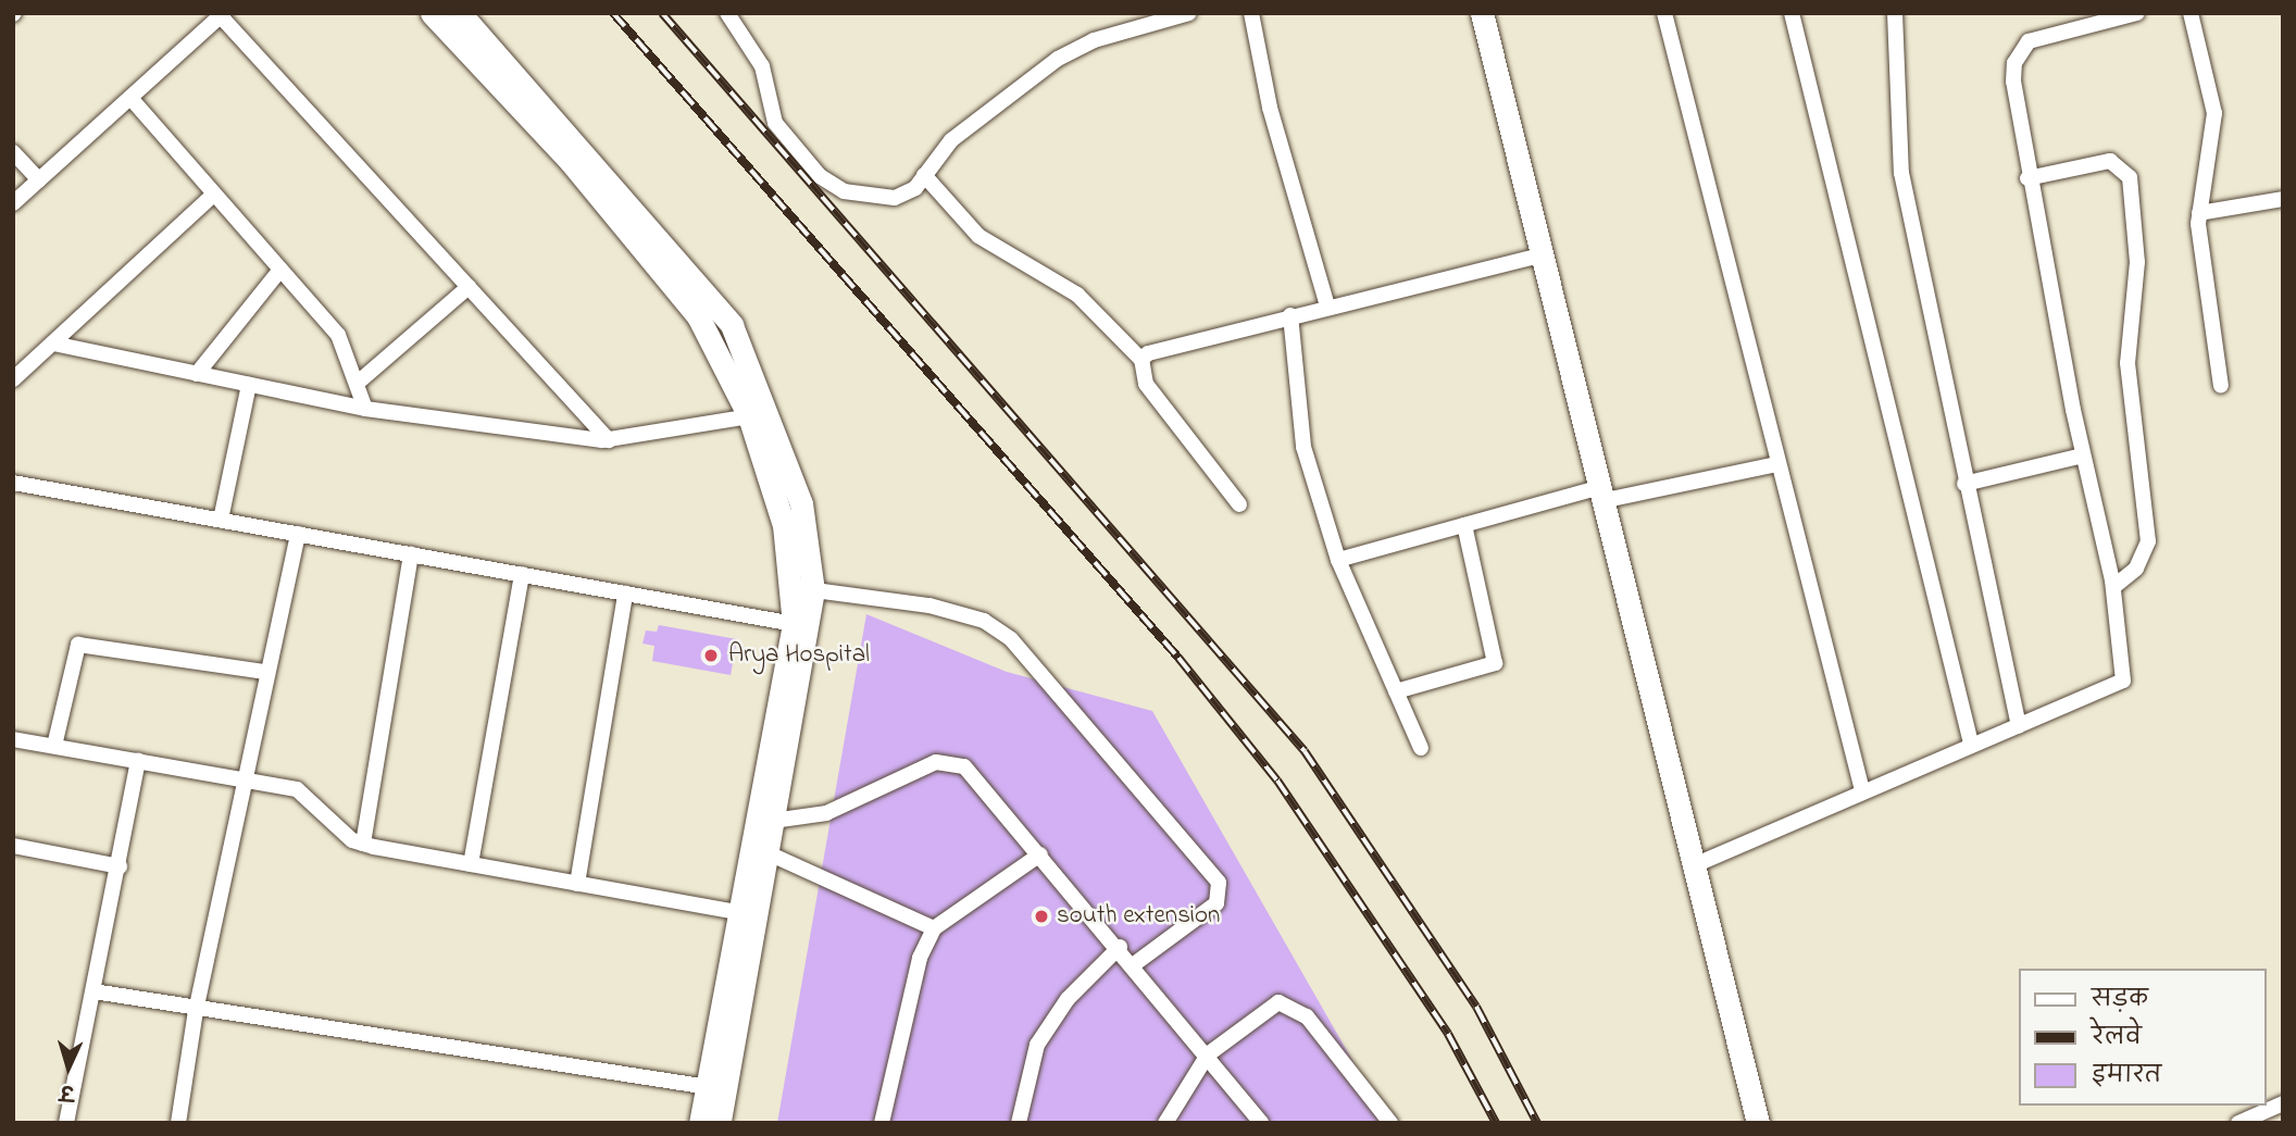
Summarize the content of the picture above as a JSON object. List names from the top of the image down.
{
  "places": ["Arya Hospital", "south extension"],
  "legend": ["सड़क", "रेलवे", "इमारत"],
  "north": "bottom"
}
